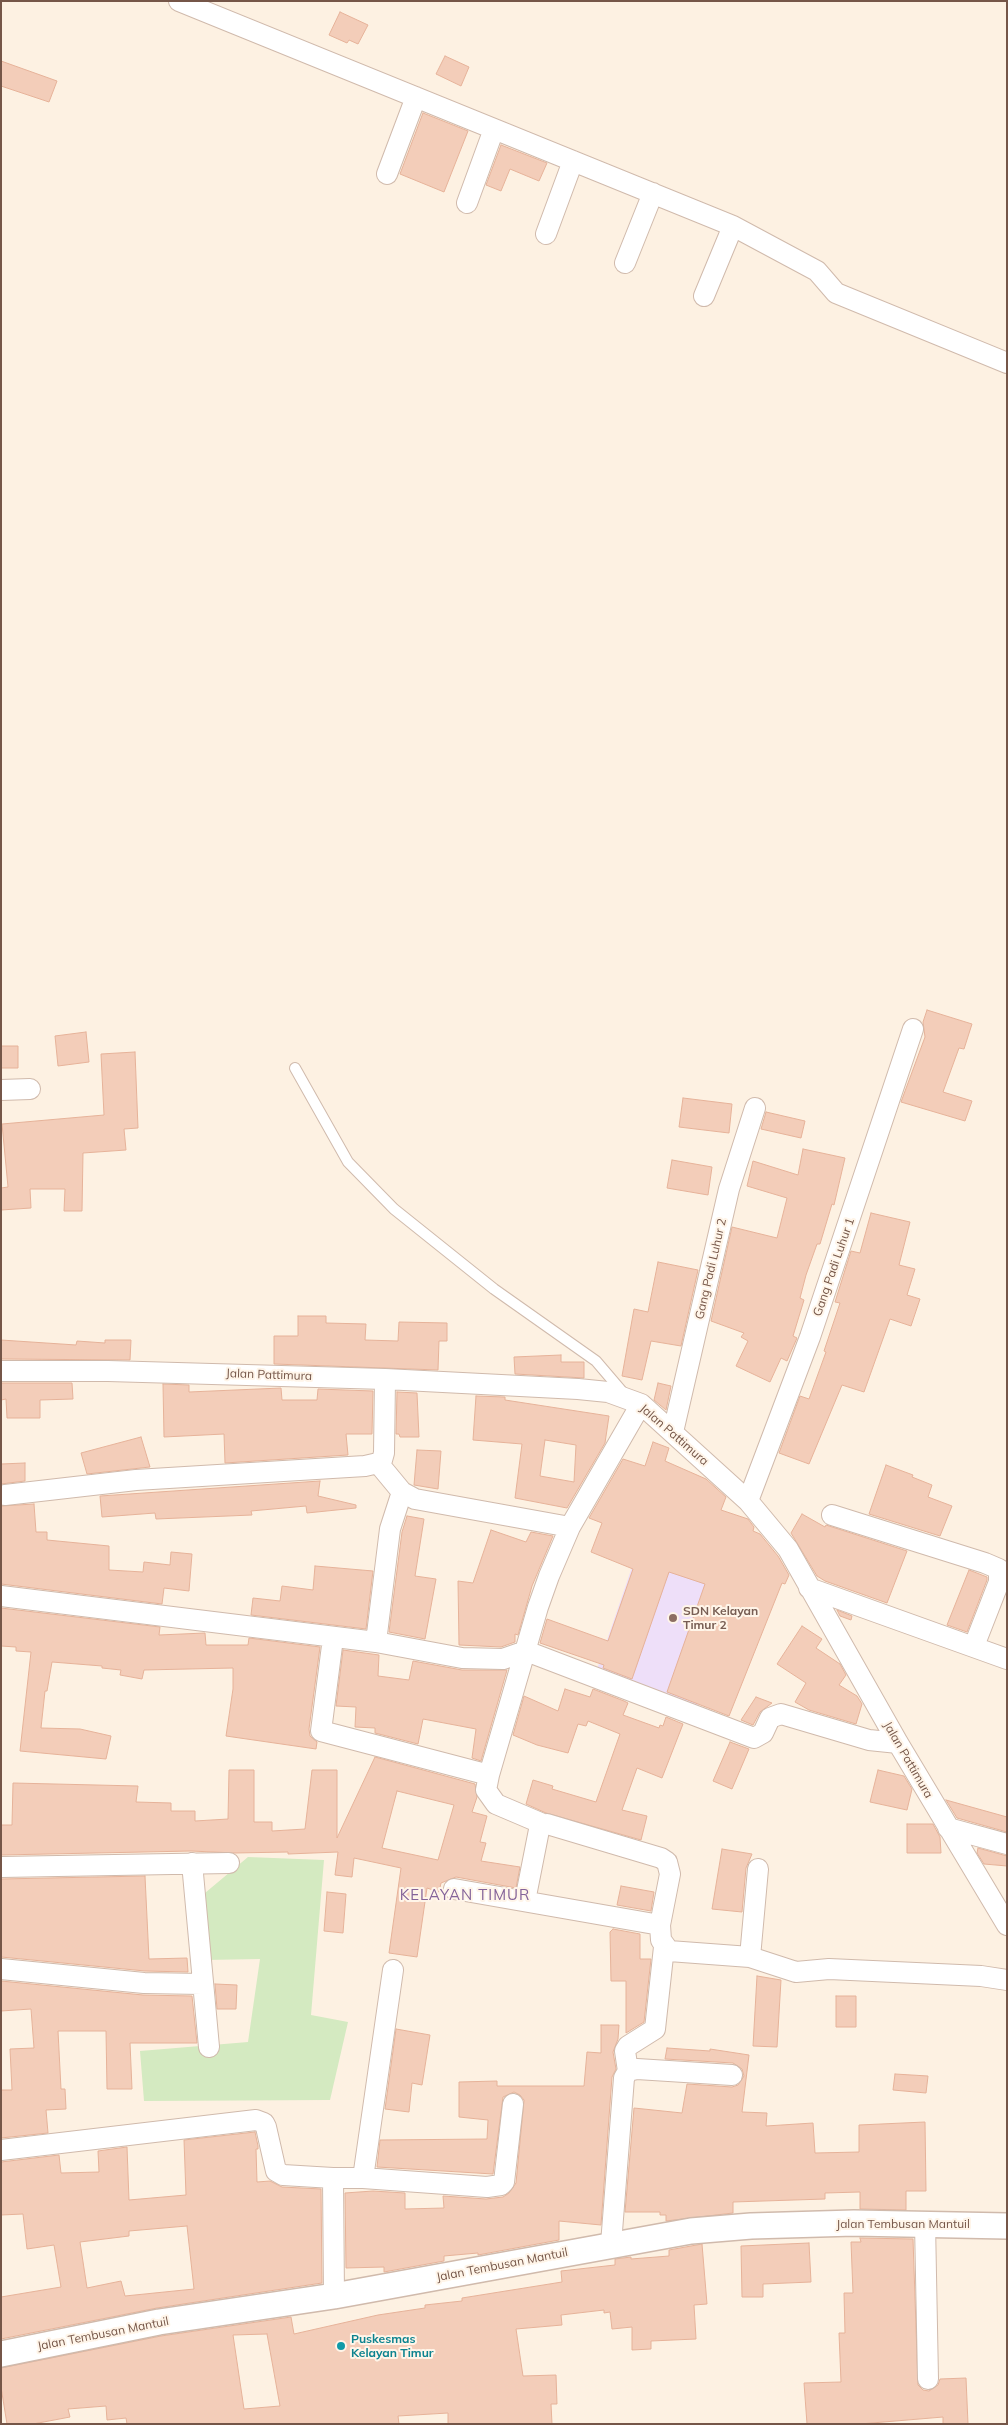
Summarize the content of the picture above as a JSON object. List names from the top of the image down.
{
  "streets": {
    "street": [
      "Gang Padi Luhur 1",
      "Gang Padi Luhur 2",
      "Jalan Pattimura",
      "Jalan Tembusan Mantuil"
    ]
  },
  "crossings": [
    ["Gang Padi Luhur 1", "Jalan Pattimura"],
    ["Gang Padi Luhur 2", "Jalan Pattimura"]
  ],
  "districts": ["KELAYAN TIMUR"],
  "places": ["SDN Kelayan Timur 2", "Puskesmas Kelayan Timur"]
}
